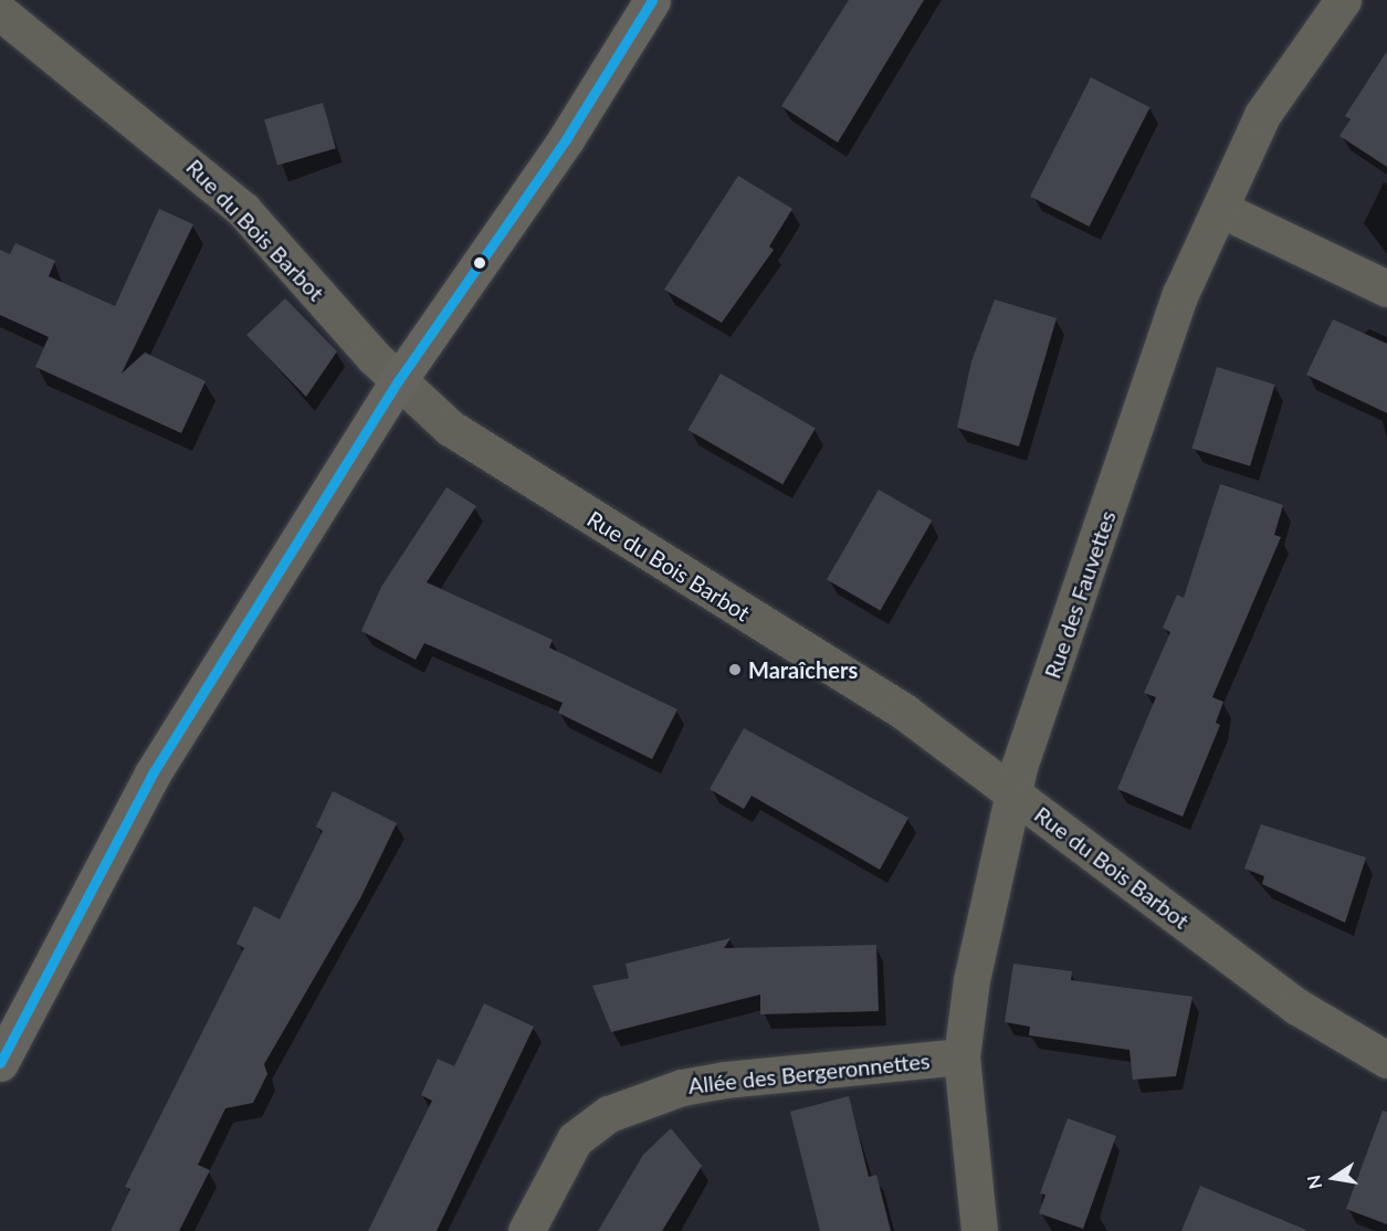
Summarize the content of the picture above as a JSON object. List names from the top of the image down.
{
  "streets": {
    "street": ["Rue du Bois Barbot", "Rue des Fauvettes", "Allée des Bergeronnettes"]
  },
  "crossings": [
    ["Rue du Bois Barbot", "Rue des Fauvettes"],
    ["Rue des Fauvettes", "Allée des Bergeronnettes"]
  ],
  "places": ["Maraîchers"],
  "north": "left"
}
